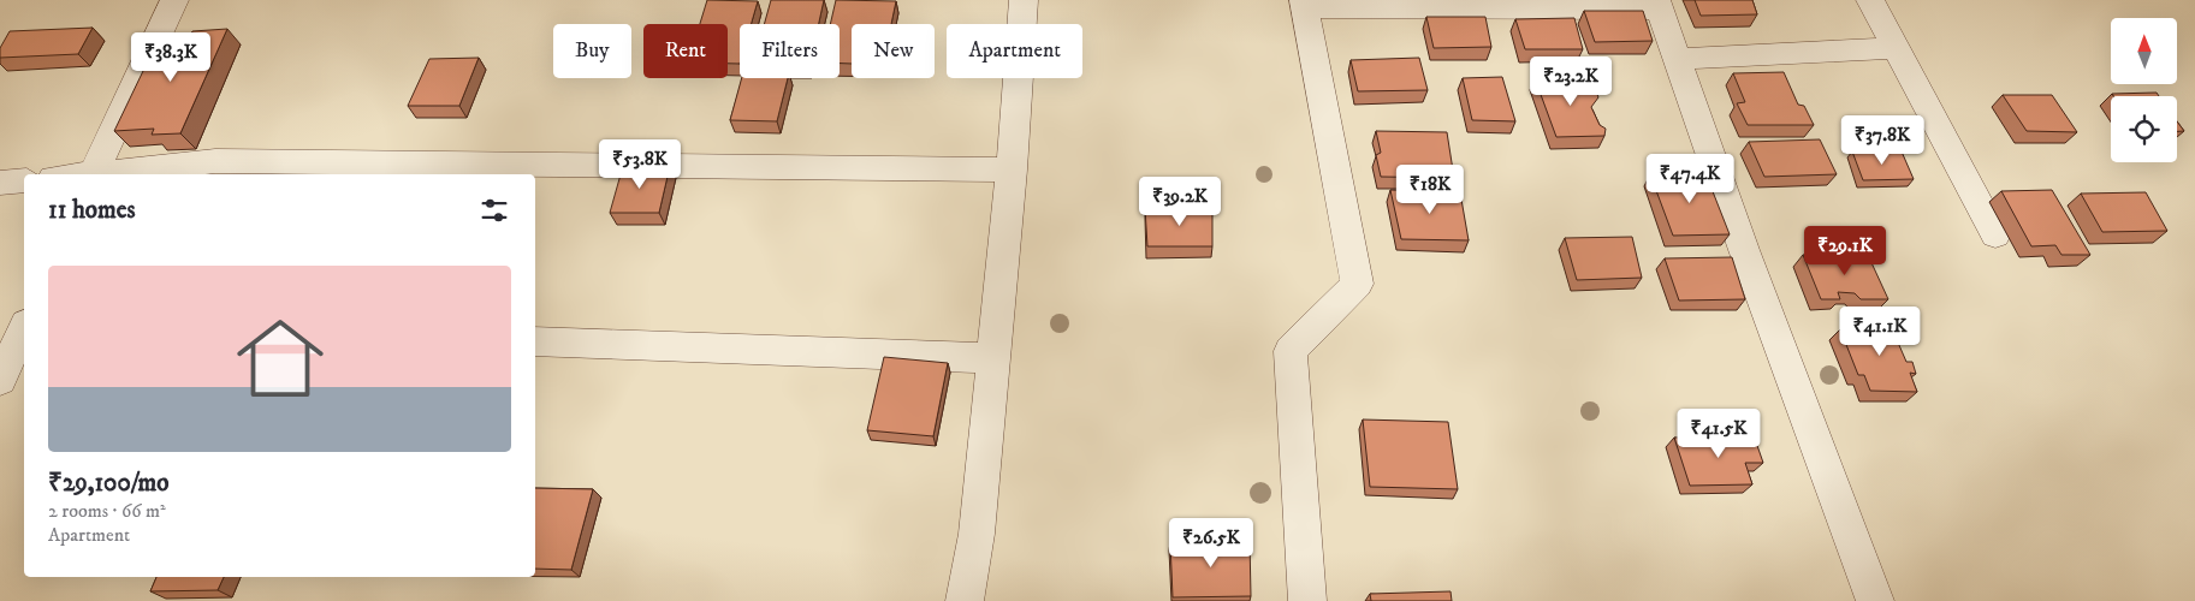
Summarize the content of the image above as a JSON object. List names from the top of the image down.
{
  "north": "top",
  "page": {
    "chip": [
      "Buy",
      "Rent",
      "Filters",
      "New",
      "Apartment"
    ],
    "price": [
      "₹38.3K",
      "₹23.2K",
      "₹37.8K",
      "₹53.8K",
      "₹47.4K",
      "₹18K",
      "₹39.2K",
      "₹29.1K",
      "₹41.1K",
      "₹41.5K",
      "₹26.5K"
    ],
    "heading": "11 homes",
    "list": [
      {
        "name": "₹29,100/mo",
        "note": "2 rooms · 66 m² · Apartment"
      }
    ]
  }
}
